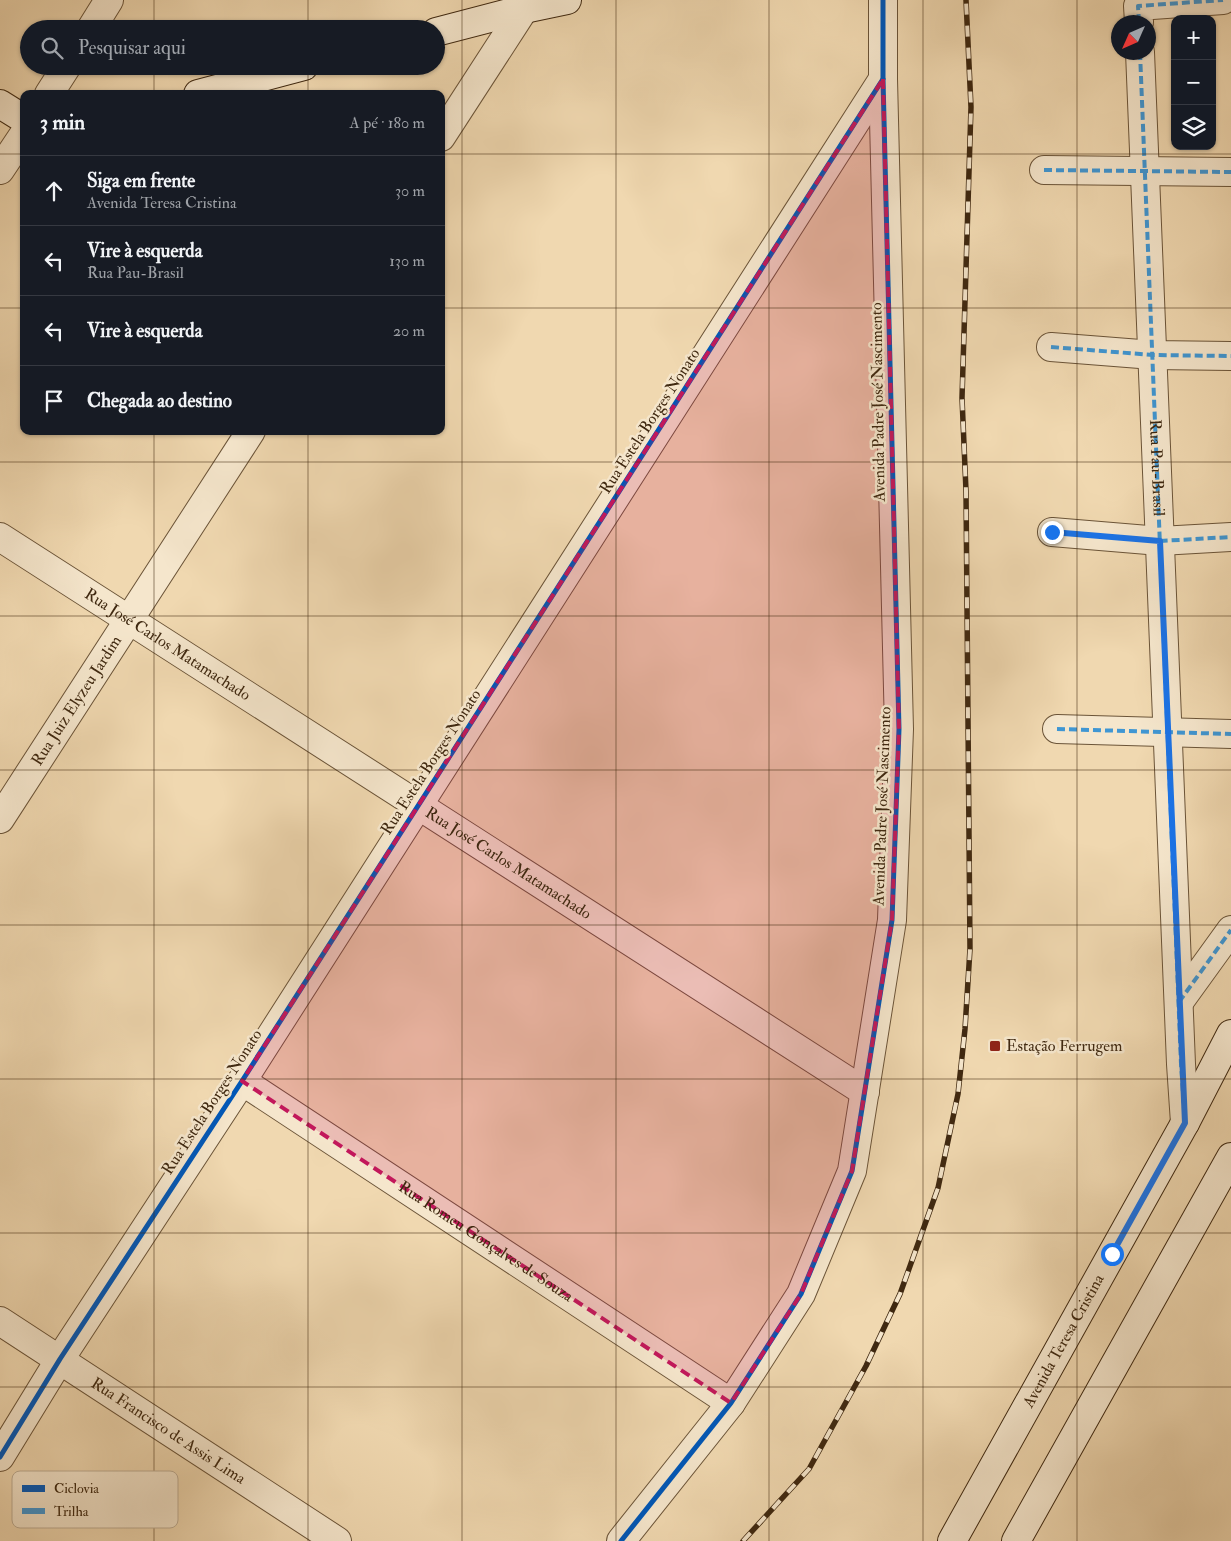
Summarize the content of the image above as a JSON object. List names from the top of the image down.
{
  "streets": {
    "street": [
      "Avenida Padre José Nascimento",
      "Rua Estela Borges Nonato",
      "Rua Pau-Brasil",
      "Rua José Carlos Matamachado",
      "Rua Juiz Elyzeu Jardim",
      "Rua Romeu Gonçalves de Souza",
      "Avenida Teresa Cristina",
      "Rua Francisco de Assis Lima"
    ]
  },
  "crossings": [
    ["Avenida Padre José Nascimento", "Rua Estela Borges Nonato"],
    ["Avenida Padre José Nascimento", "Rua José Carlos Matamachado"],
    ["Avenida Padre José Nascimento", "Rua Romeu Gonçalves de Souza"],
    ["Rua Estela Borges Nonato", "Rua José Carlos Matamachado"],
    ["Rua Estela Borges Nonato", "Rua Romeu Gonçalves de Souza"],
    ["Rua Estela Borges Nonato", "Rua Francisco de Assis Lima"],
    ["Rua Pau-Brasil", "Avenida Teresa Cristina"],
    ["Rua José Carlos Matamachado", "Rua Juiz Elyzeu Jardim"]
  ],
  "places": {
    "transit": ["Estação Ferrugem"]
  },
  "legend": ["Ciclovia", "Trilha"],
  "north": "bottom left",
  "page": {
    "map_buttons": ["+", "−"],
    "search": "Pesquisar aqui",
    "heading": ["3 min", "A pé · 180 m"],
    "list": [
      ["Siga em frente", "Avenida Teresa Cristina", "30 m"],
      ["Vire à esquerda", "Rua Pau-Brasil", "130 m"],
      ["Vire à esquerda", "20 m"],
      "Chegada ao destino"
    ]
  }
}
